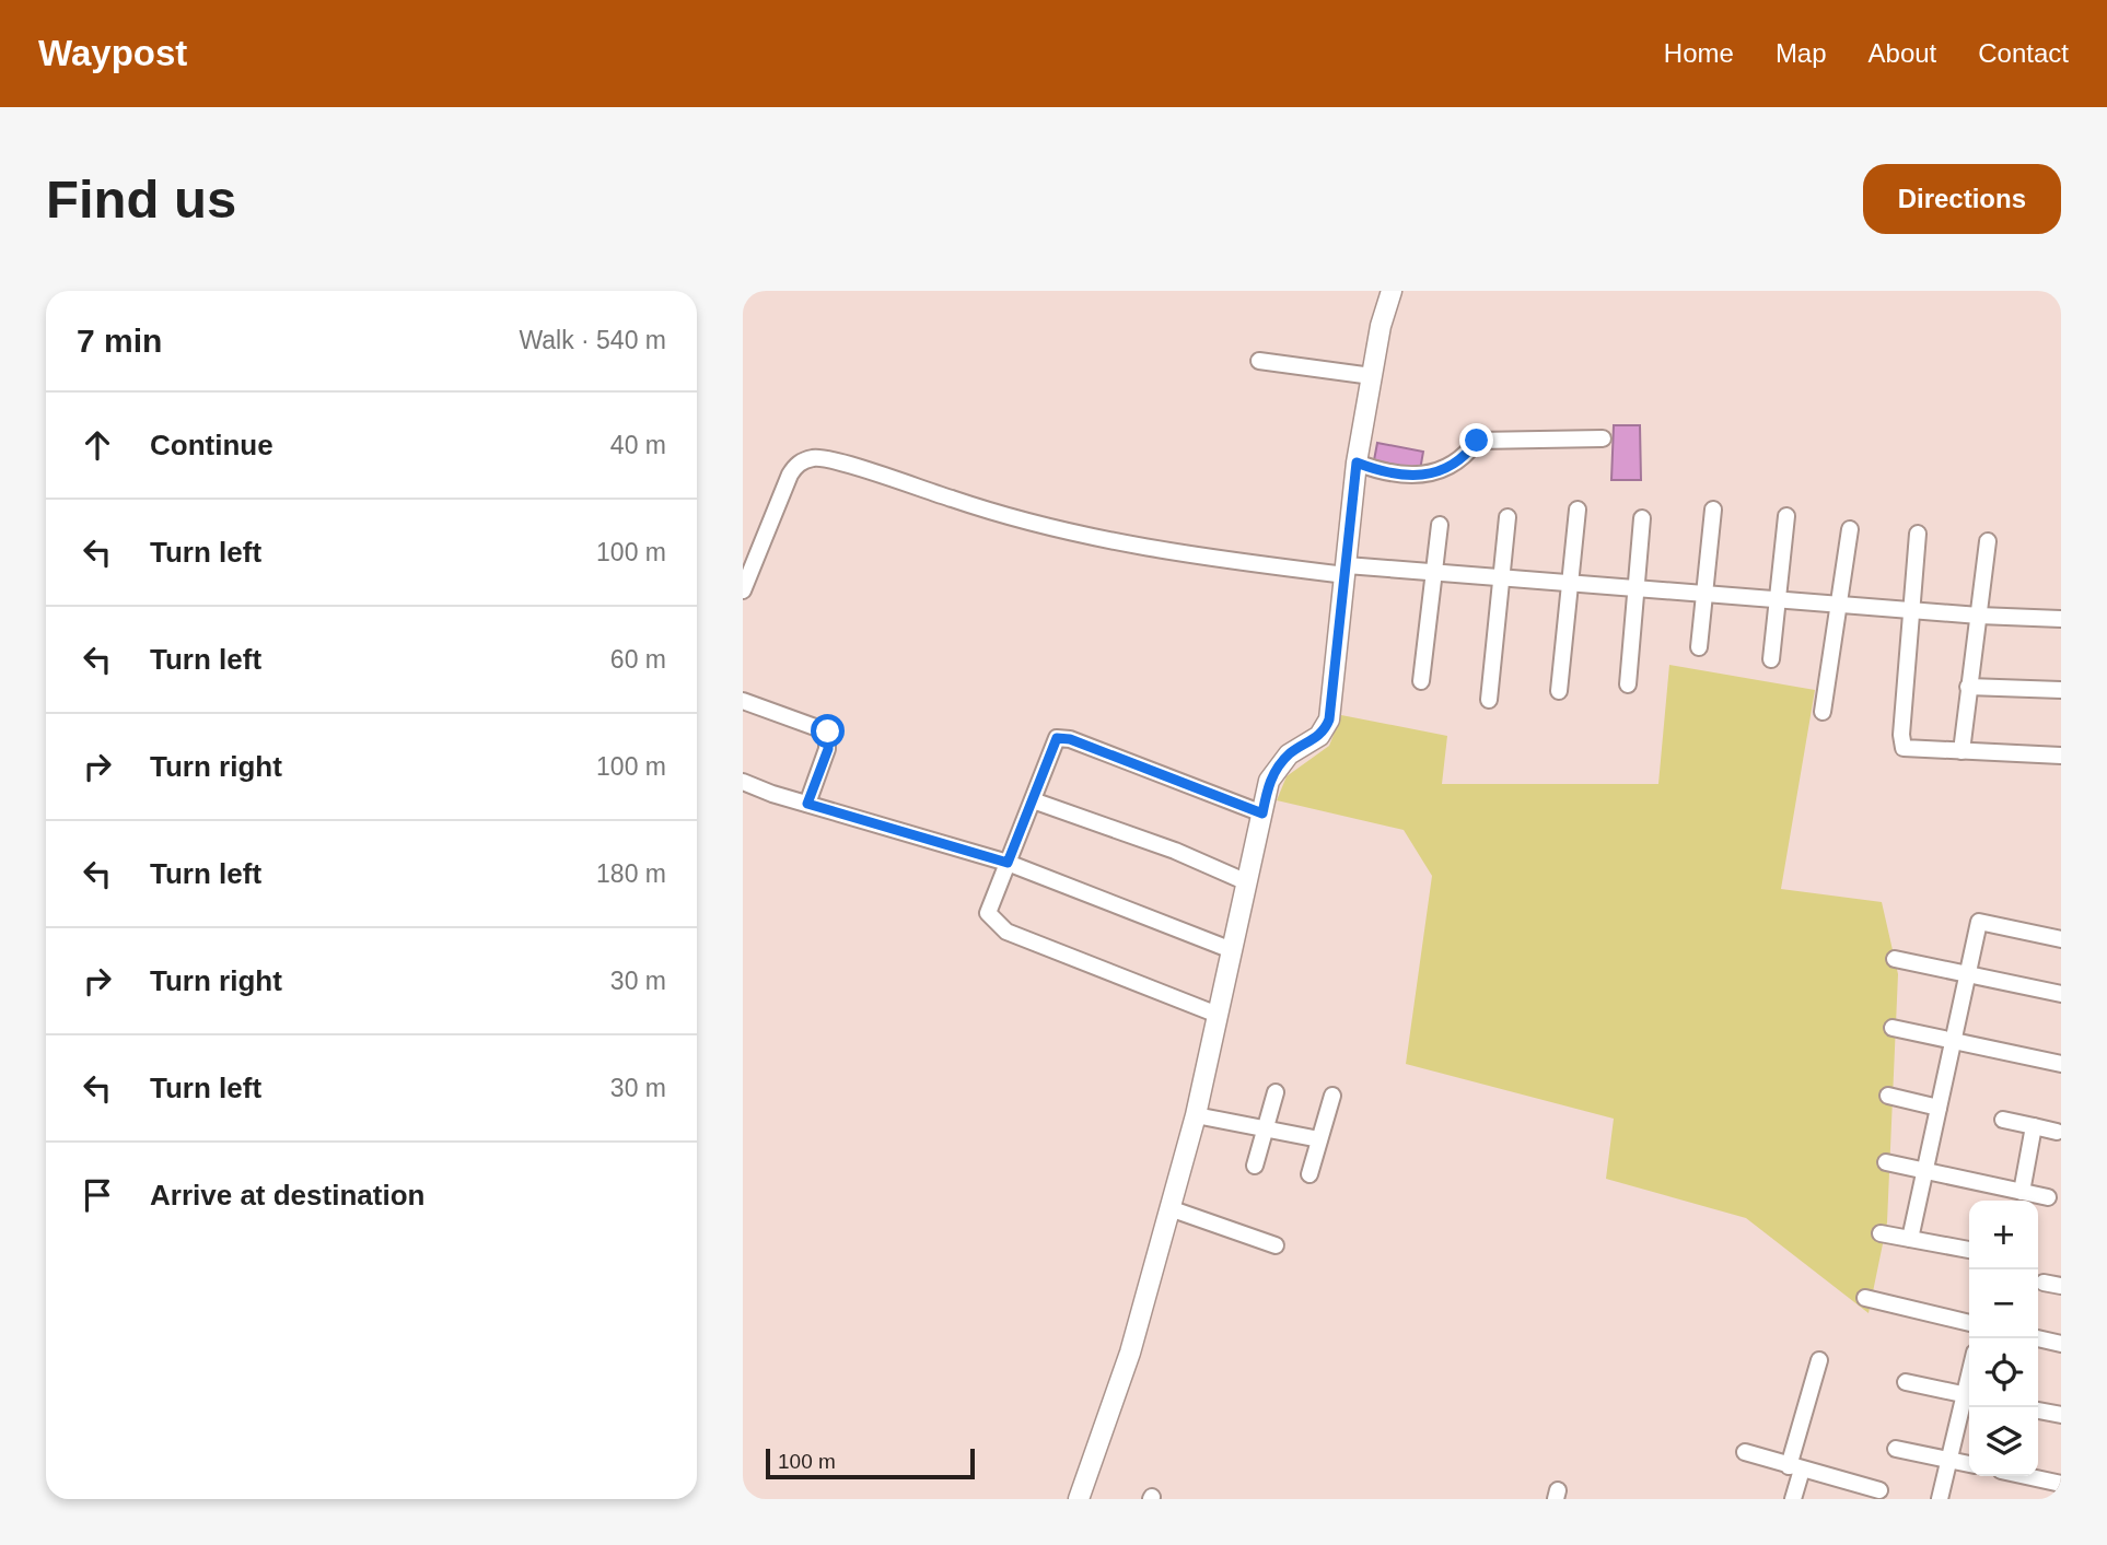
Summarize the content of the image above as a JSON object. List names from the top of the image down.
{
  "scale_bar": "100 m",
  "page": {
    "header": "Waypost",
    "nav": [
      "Home",
      "Map",
      "About",
      "Contact"
    ],
    "buttons": "Directions",
    "title": "Find us",
    "heading": ["7 min", "Walk · 540 m"],
    "list": [
      ["Continue", "40 m"],
      ["Turn left", "100 m"],
      ["Turn left", "60 m"],
      ["Turn right", "100 m"],
      ["Turn left", "180 m"],
      ["Turn right", "30 m"],
      ["Turn left", "30 m"],
      "Arrive at destination"
    ],
    "map_buttons": ["+", "−"],
    "scale": "100 m"
  }
}
